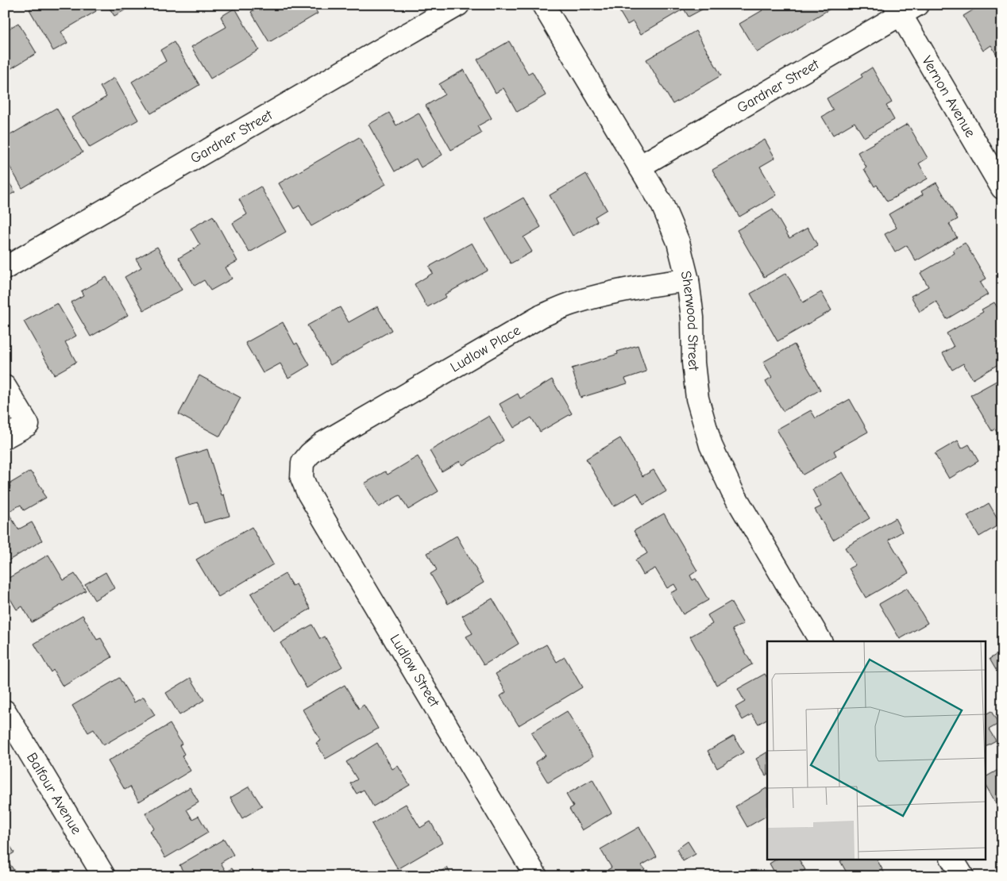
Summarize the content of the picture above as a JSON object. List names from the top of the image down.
{
  "streets": {
    "street": [
      "Gardner Street",
      "Vernon Avenue",
      "Sherwood Street",
      "Ludlow Place",
      "Ludlow Street",
      "Balfour Avenue"
    ]
  },
  "crossings": [
    ["Gardner Street", "Vernon Avenue"],
    ["Gardner Street", "Sherwood Street"],
    ["Sherwood Street", "Ludlow Place"],
    ["Ludlow Place", "Ludlow Street"]
  ]
}
